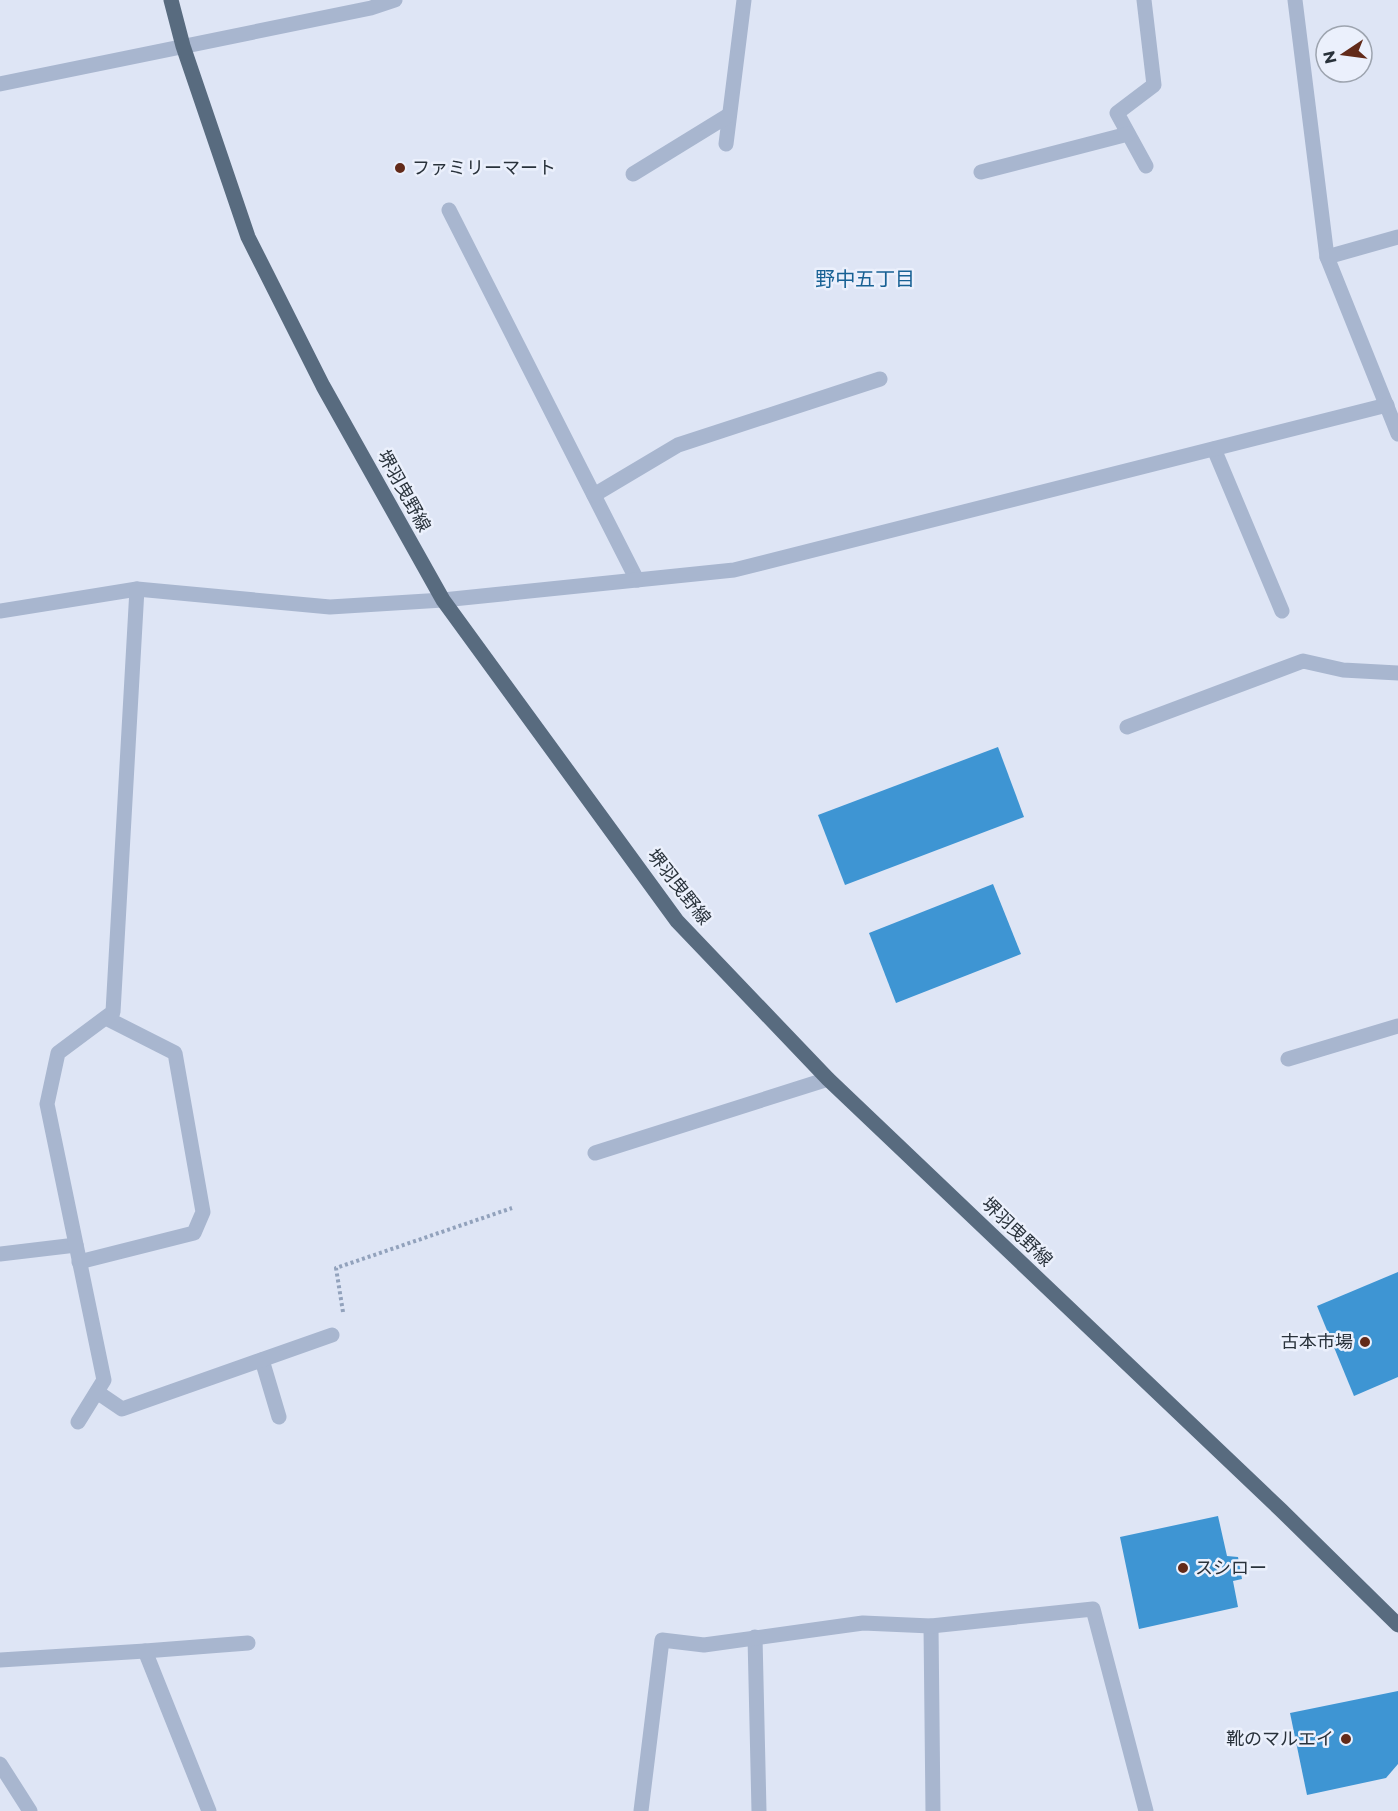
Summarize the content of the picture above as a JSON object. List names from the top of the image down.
{
  "streets": {
    "main road": ["堺羽曳野線"]
  },
  "districts": ["野中五丁目"],
  "places": [
    "ファミリーマート",
    "古本市場",
    "スシロー",
    "靴のマルエイ"
  ],
  "north": "left"
}
